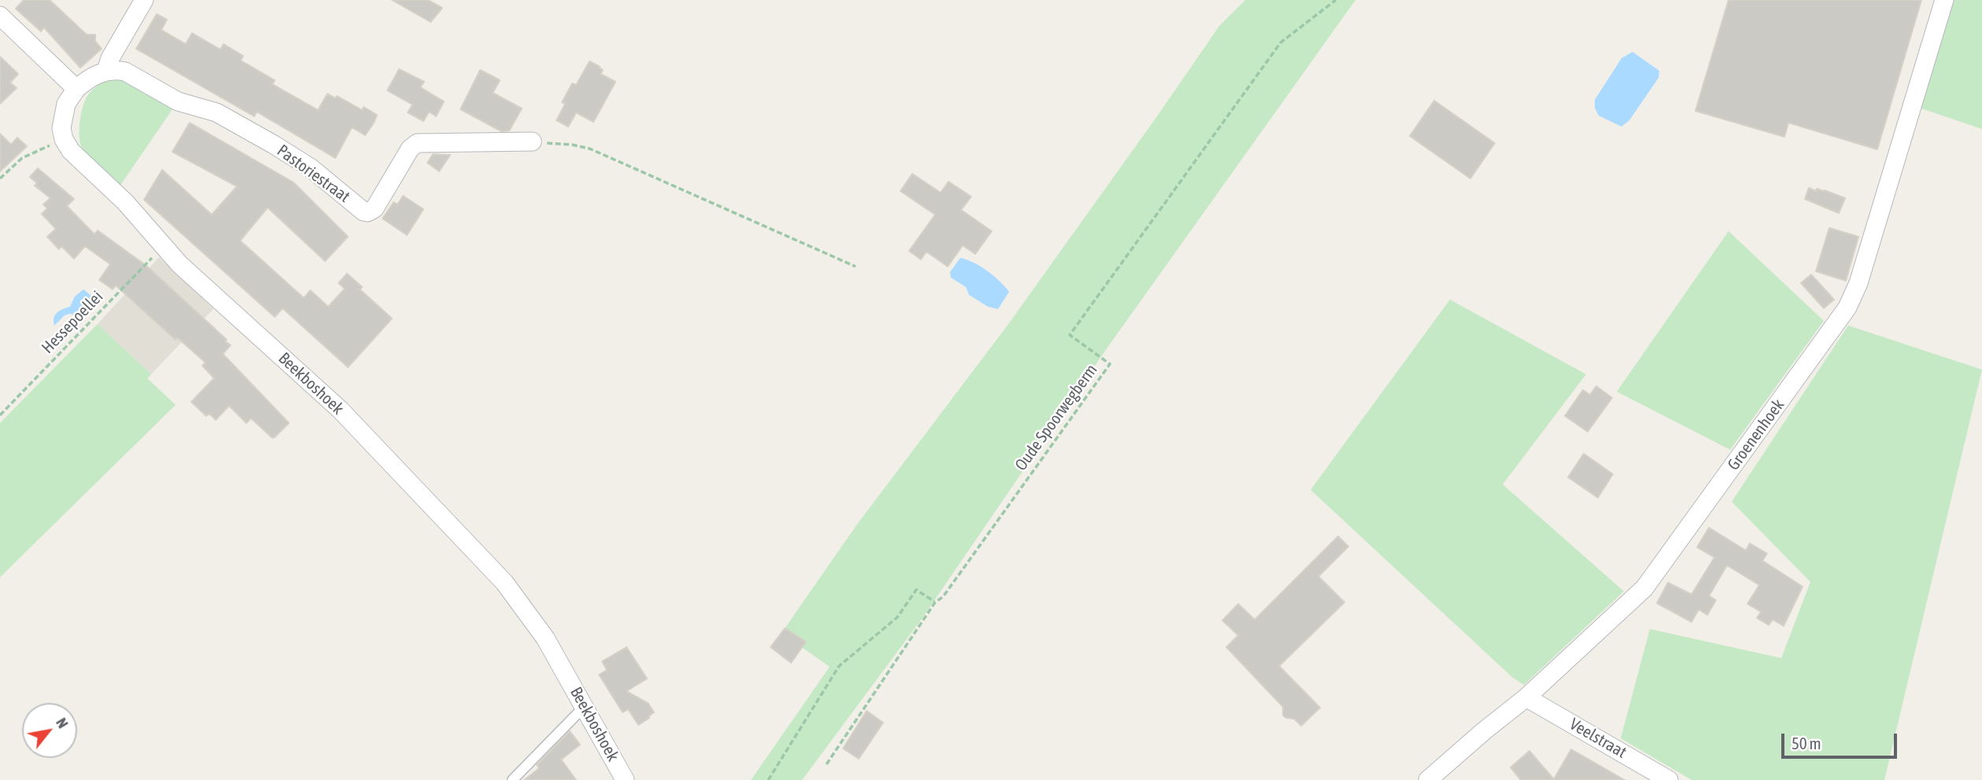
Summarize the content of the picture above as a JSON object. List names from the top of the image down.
{
  "streets": {
    "street": [
      "Pastoriestraat",
      "Beekboshoek",
      "Groenenhoek",
      "Veelstraat"
    ],
    "path": ["Hessepoellei", "Oude Spoorwegberm"]
  },
  "crossings": [
    ["Hessepoellei", "Beekboshoek"],
    ["Groenenhoek", "Veelstraat"]
  ],
  "scale_bar": "50 m",
  "north": "top right"
}
